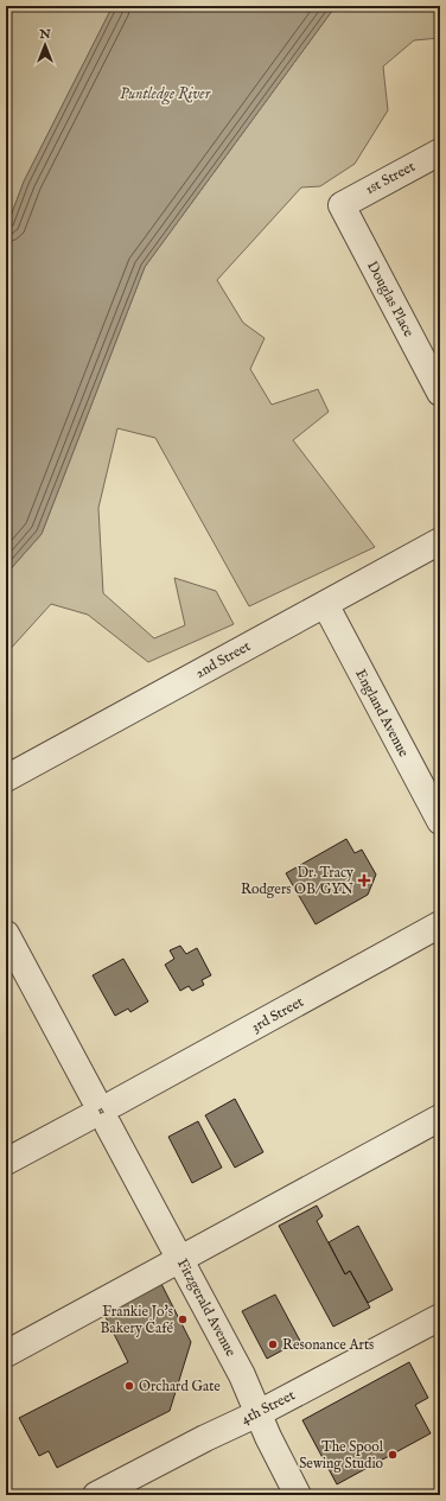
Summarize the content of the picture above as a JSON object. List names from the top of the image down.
{
  "streets": {
    "street": [
      "1st Street",
      "Douglas Place",
      "2nd Street",
      "England Avenue",
      "3rd Street",
      "Fitzgerald Avenue",
      "4th Street"
    ]
  },
  "crossings": [
    ["1st Street", "Douglas Place"],
    ["2nd Street", "England Avenue"],
    ["3rd Street", "Fitzgerald Avenue"],
    ["Fitzgerald Avenue", "4th Street"]
  ],
  "water": ["Puntledge River"],
  "places": {
    "health": ["Dr. Tracy Rodgers OB/GYN"],
    "other": [
      "Frankie Jo's Bakery Café",
      "Resonance Arts",
      "Orchard Gate",
      "The Spool Sewing Studio"
    ]
  },
  "north": "top"
}
